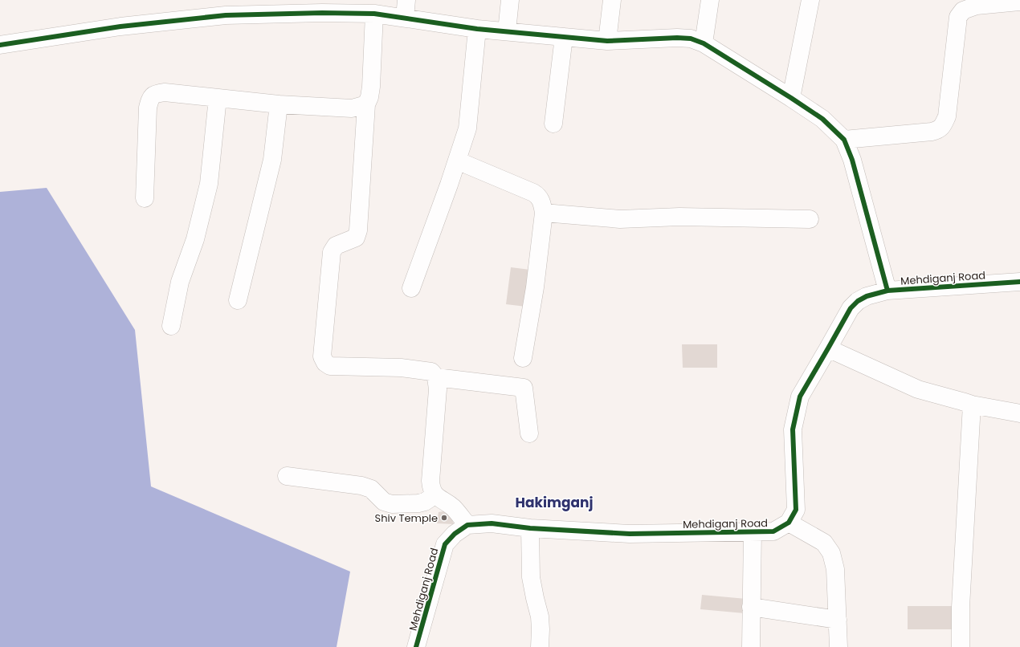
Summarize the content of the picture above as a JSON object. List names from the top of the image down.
{
  "streets": {
    "street": ["Mehdiganj Road"]
  },
  "districts": ["Hakimganj"],
  "places": ["Shiv Temple"]
}
